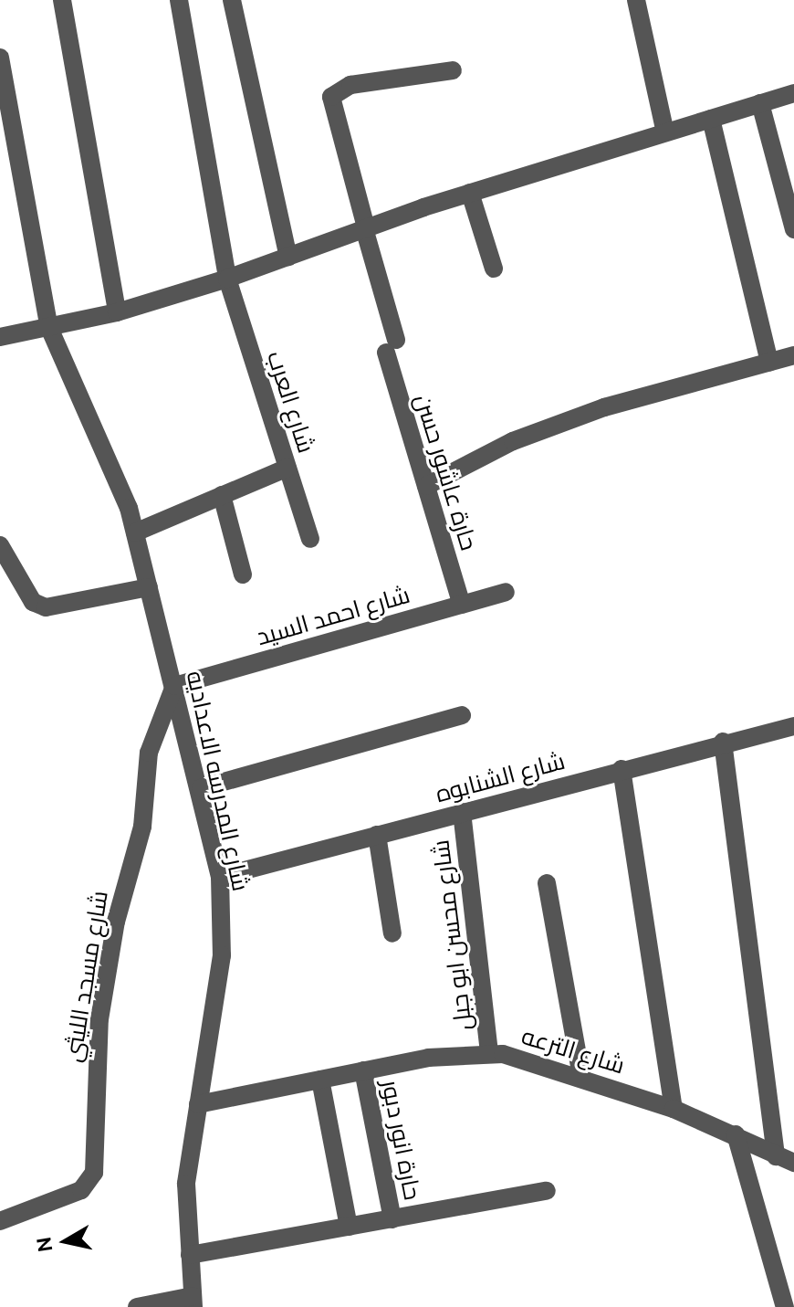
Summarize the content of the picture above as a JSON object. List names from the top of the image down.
{
  "streets": {
    "street": [
      "شارع العرب",
      "حارة عاشور حسن",
      "شارع احمد السيد",
      "شارع الشنابوه",
      "شارع المدرسه الاعداديه",
      "شارع محسن ابو جبل",
      "شارع مسجد الليثي",
      "شارع الترعه",
      "حارة انور دبور"
    ]
  },
  "crossings": [
    ["حارة عاشور حسن", "شارع احمد السيد"],
    ["شارع احمد السيد", "شارع المدرسه الاعداديه"],
    ["شارع احمد السيد", "شارع مسجد الليثي"],
    ["شارع الشنابوه", "شارع المدرسه الاعداديه"],
    ["شارع الشنابوه", "شارع محسن ابو جبل"],
    ["شارع المدرسه الاعداديه", "شارع مسجد الليثي"],
    ["شارع المدرسه الاعداديه", "شارع الترعه"],
    ["شارع محسن ابو جبل", "شارع الترعه"],
    ["شارع الترعه", "حارة انور دبور"]
  ],
  "north": "left"
}
